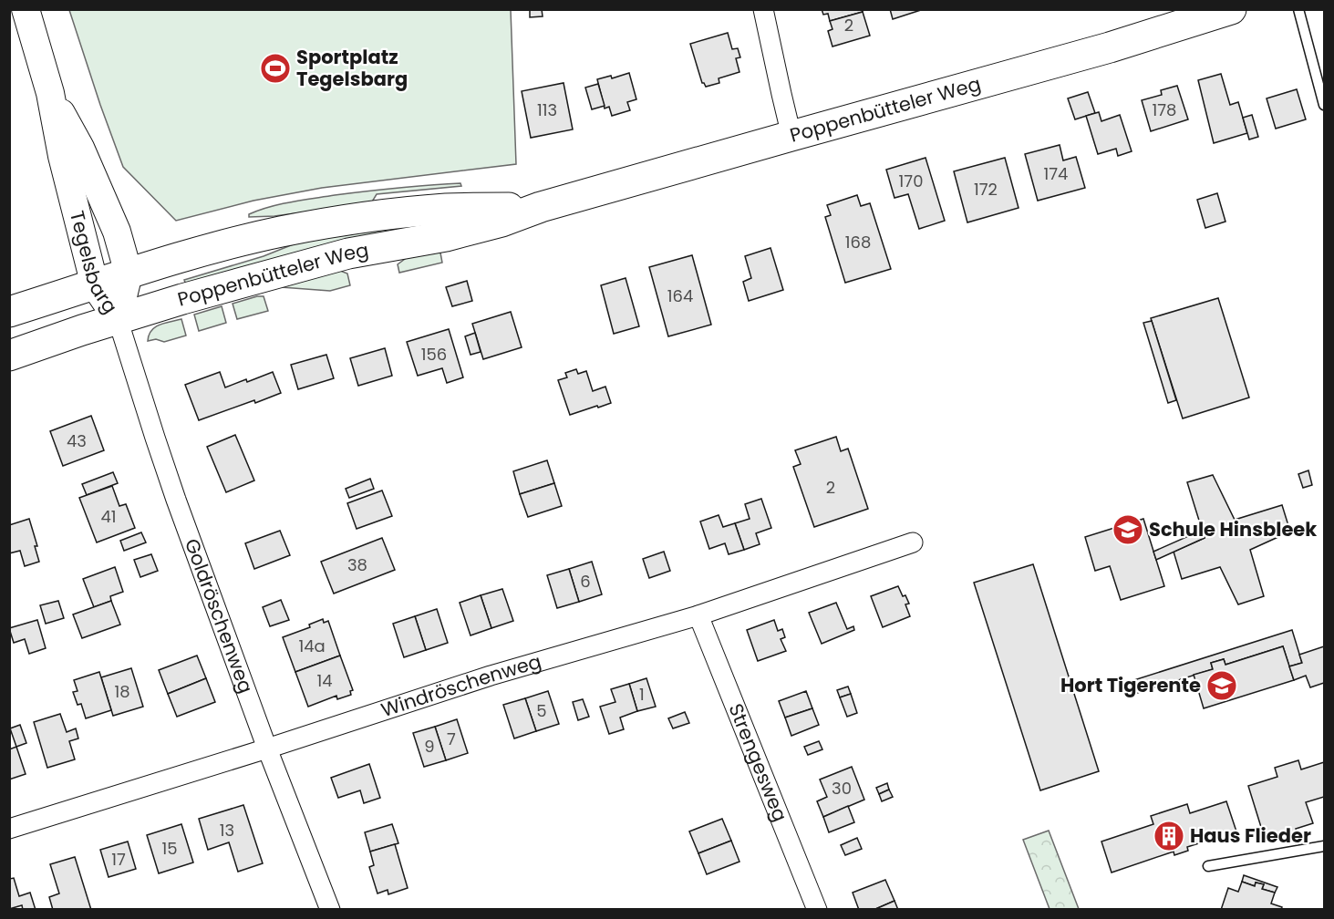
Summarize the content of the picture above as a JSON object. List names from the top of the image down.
{
  "streets": {
    "main road": ["Poppenbütteler Weg"],
    "street": [
      "Tegelsbarg",
      "Goldröschenweg",
      "Windröschenweg",
      "Strengesweg"
    ]
  },
  "crossings": [
    ["Poppenbütteler Weg", "Tegelsbarg"],
    ["Poppenbütteler Weg", "Goldröschenweg"],
    ["Tegelsbarg", "Goldröschenweg"],
    ["Goldröschenweg", "Windröschenweg"],
    ["Windröschenweg", "Strengesweg"]
  ],
  "places": {
    "sports": ["Sportplatz Tegelsbarg"],
    "school or university": ["Schule Hinsbleek", "Hort Tigerente"],
    "building": ["Haus Flieder"]
  },
  "house_numbers": [
    "2",
    "113",
    "178",
    "174",
    "170",
    "172",
    "168",
    "164",
    "156",
    "43",
    "2",
    "41",
    "38",
    "6",
    "14a",
    "14",
    "18",
    "1",
    "5",
    "7",
    "9",
    "30",
    "13",
    "15",
    "17"
  ]
}
